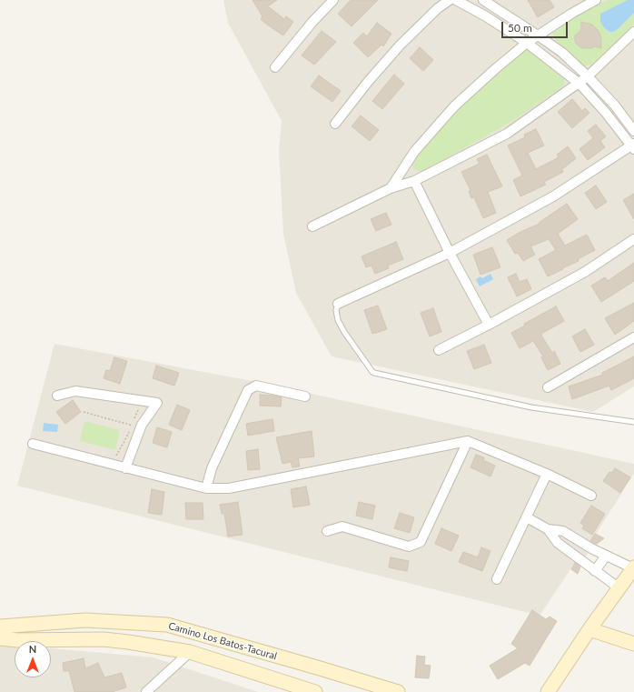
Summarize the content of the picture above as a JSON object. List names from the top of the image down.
{
  "streets": {
    "street": ["Camino Los Batos-Tacural"]
  },
  "scale_bar": "50 m",
  "north": "top"
}
